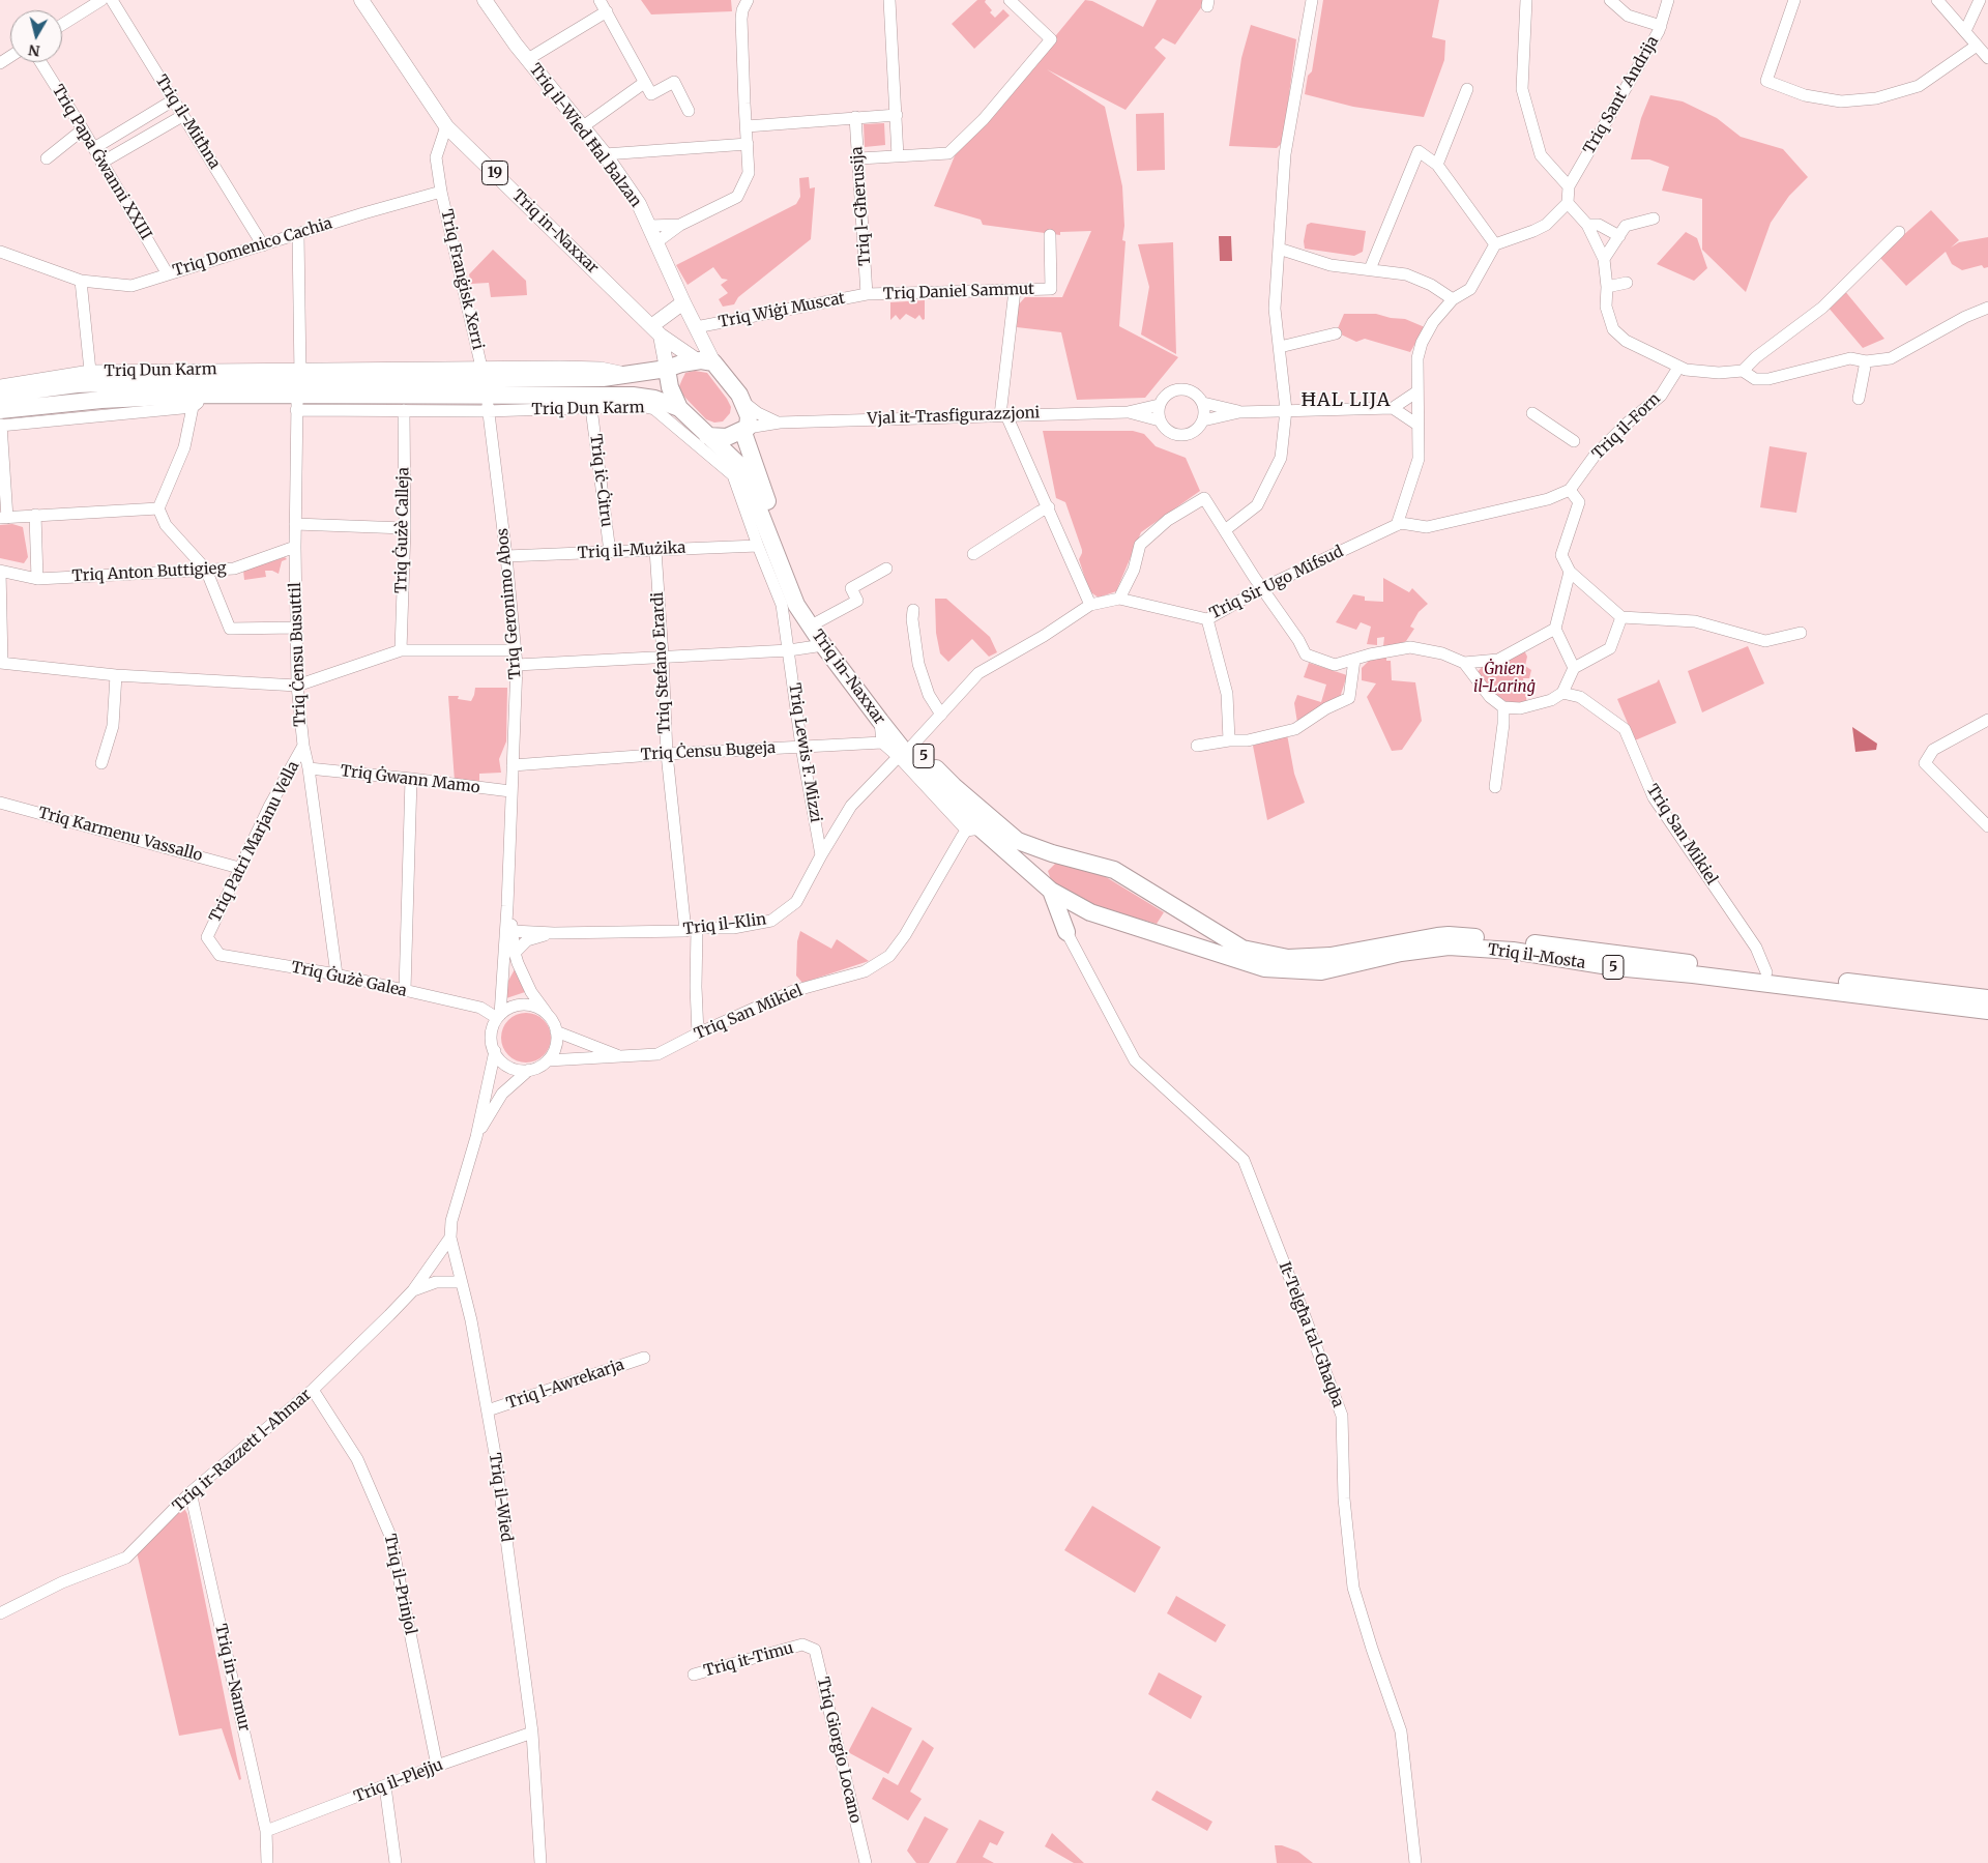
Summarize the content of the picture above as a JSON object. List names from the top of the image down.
{
  "streets": {
    "highway": [
      "Triq in-Naxxar",
      "Triq Dun Karm",
      "5",
      "Triq il-Mosta"
    ],
    "main road": ["Triq il-Wied Ħal Balzan", "19"],
    "street": [
      "Triq Sant' Andrija",
      "Triq il-Mitħna",
      "Triq Papa Ġwanni XXIII",
      "Triq l-Għerusija",
      "Triq Domenico Cachia",
      "Triq Franġisk Xerri",
      "Triq Daniel Sammut",
      "Triq Wiġi Muscat",
      "Vjal it-Trasfigurazzjoni",
      "Triq il-Forn",
      "Triq iċ-Ċitru",
      "Triq Ġużè Calleja",
      "Triq il-Mużika",
      "Triq Anton Buttigieg",
      "Triq Sir Ugo Mifsud",
      "Triq Geronimo Abos",
      "Triq Ċensu Busuttil",
      "Triq Stefano Erardi",
      "Triq Ċensu Bugeja",
      "Triq Lewis F. Mizzi",
      "Triq Ġwann Mamo",
      "Triq Karmenu Vassallo",
      "Triq San Mikiel",
      "Triq Patri Marjanu Vella",
      "Triq il-Klin",
      "Triq Ġużè Galea",
      "It-Telgħa tal-Għaqba",
      "Triq l-Awrekarja",
      "Triq ir-Razzett l-Aħmar",
      "Triq il-Wied",
      "Triq il-Prinjol",
      "Triq it-Timu",
      "Triq in-Namur",
      "Triq Giorgio Locano",
      "Triq il-Plejju"
    ]
  },
  "crossings": [
    ["Triq il-Mitħna", "Triq Domenico Cachia"],
    ["Triq il-Wied Ħal Balzan", "Triq in-Naxxar"],
    ["Triq il-Wied Ħal Balzan", "Triq Wiġi Muscat"],
    ["Triq Papa Ġwanni XXIII", "Triq Domenico Cachia"],
    ["Triq l-Għerusija", "Triq Daniel Sammut"],
    ["Triq l-Għerusija", "Triq Wiġi Muscat"],
    ["Triq in-Naxxar", "Triq Dun Karm"],
    ["Triq in-Naxxar", "Vjal it-Trasfigurazzjoni"],
    ["Triq in-Naxxar", "Triq Sir Ugo Mifsud"],
    ["Triq in-Naxxar", "Triq Ċensu Bugeja"],
    ["Triq in-Naxxar", "Triq San Mikiel"],
    ["Triq in-Naxxar", "Triq il-Klin"],
    ["Triq in-Naxxar", "Triq il-Mosta"],
    ["Triq Domenico Cachia", "Triq Franġisk Xerri"],
    ["Triq Domenico Cachia", "Triq Ċensu Busuttil"],
    ["Triq Franġisk Xerri", "Triq Dun Karm"],
    ["Triq Daniel Sammut", "Triq Wiġi Muscat"],
    ["Triq Dun Karm", "Triq iċ-Ċitru"],
    ["Triq Dun Karm", "Triq Ġużè Calleja"],
    ["Triq Dun Karm", "Triq il-Mużika"],
    ["Triq Dun Karm", "Triq Geronimo Abos"],
    ["Triq Dun Karm", "Triq Ċensu Busuttil"],
    ["Triq Dun Karm", "Triq Lewis F. Mizzi"],
    ["Triq iċ-Ċitru", "Triq il-Mużika"],
    ["Triq il-Mużika", "Triq Geronimo Abos"],
    ["Triq il-Mużika", "Triq Stefano Erardi"],
    ["Triq Anton Buttigieg", "Triq Ċensu Busuttil"],
    ["Triq Sir Ugo Mifsud", "Triq il-Klin"],
    ["Triq Geronimo Abos", "Triq Ċensu Bugeja"],
    ["Triq Geronimo Abos", "Triq Ġwann Mamo"],
    ["Triq Geronimo Abos", "Triq San Mikiel"],
    ["Triq Geronimo Abos", "Triq il-Klin"],
    ["Triq Geronimo Abos", "Triq Ġużè Galea"],
    ["Triq Geronimo Abos", "Triq il-Wied"],
    ["Triq Ċensu Busuttil", "Triq Ġwann Mamo"],
    ["Triq Ċensu Busuttil", "Triq Patri Marjanu Vella"],
    ["Triq Ċensu Busuttil", "Triq Ġużè Galea"],
    ["Triq Stefano Erardi", "Triq Ċensu Bugeja"],
    ["Triq Stefano Erardi", "Triq San Mikiel"],
    ["Triq Stefano Erardi", "Triq il-Klin"],
    ["Triq Ċensu Bugeja", "Triq Lewis F. Mizzi"],
    ["Triq Lewis F. Mizzi", "Triq il-Klin"],
    ["Triq Karmenu Vassallo", "Triq Patri Marjanu Vella"],
    ["Triq San Mikiel", "Triq il-Mosta"],
    ["Triq San Mikiel", "Triq Ġużè Galea"],
    ["Triq San Mikiel", "Triq il-Wied"],
    ["Triq Patri Marjanu Vella", "Triq Ġużè Galea"],
    ["Triq Ġużè Galea", "Triq il-Wied"],
    ["Triq l-Awrekarja", "Triq il-Wied"],
    ["Triq ir-Razzett l-Aħmar", "Triq il-Wied"],
    ["Triq ir-Razzett l-Aħmar", "Triq il-Prinjol"],
    ["Triq ir-Razzett l-Aħmar", "Triq in-Namur"],
    ["Triq il-Wied", "Triq il-Plejju"],
    ["Triq il-Prinjol", "Triq il-Plejju"],
    ["Triq it-Timu", "Triq Giorgio Locano"],
    ["Triq in-Namur", "Triq il-Plejju"]
  ],
  "districts": ["ĦAL LIJA"],
  "parks": ["Ġnien il-Larinġ"],
  "north": "bottom"
}
